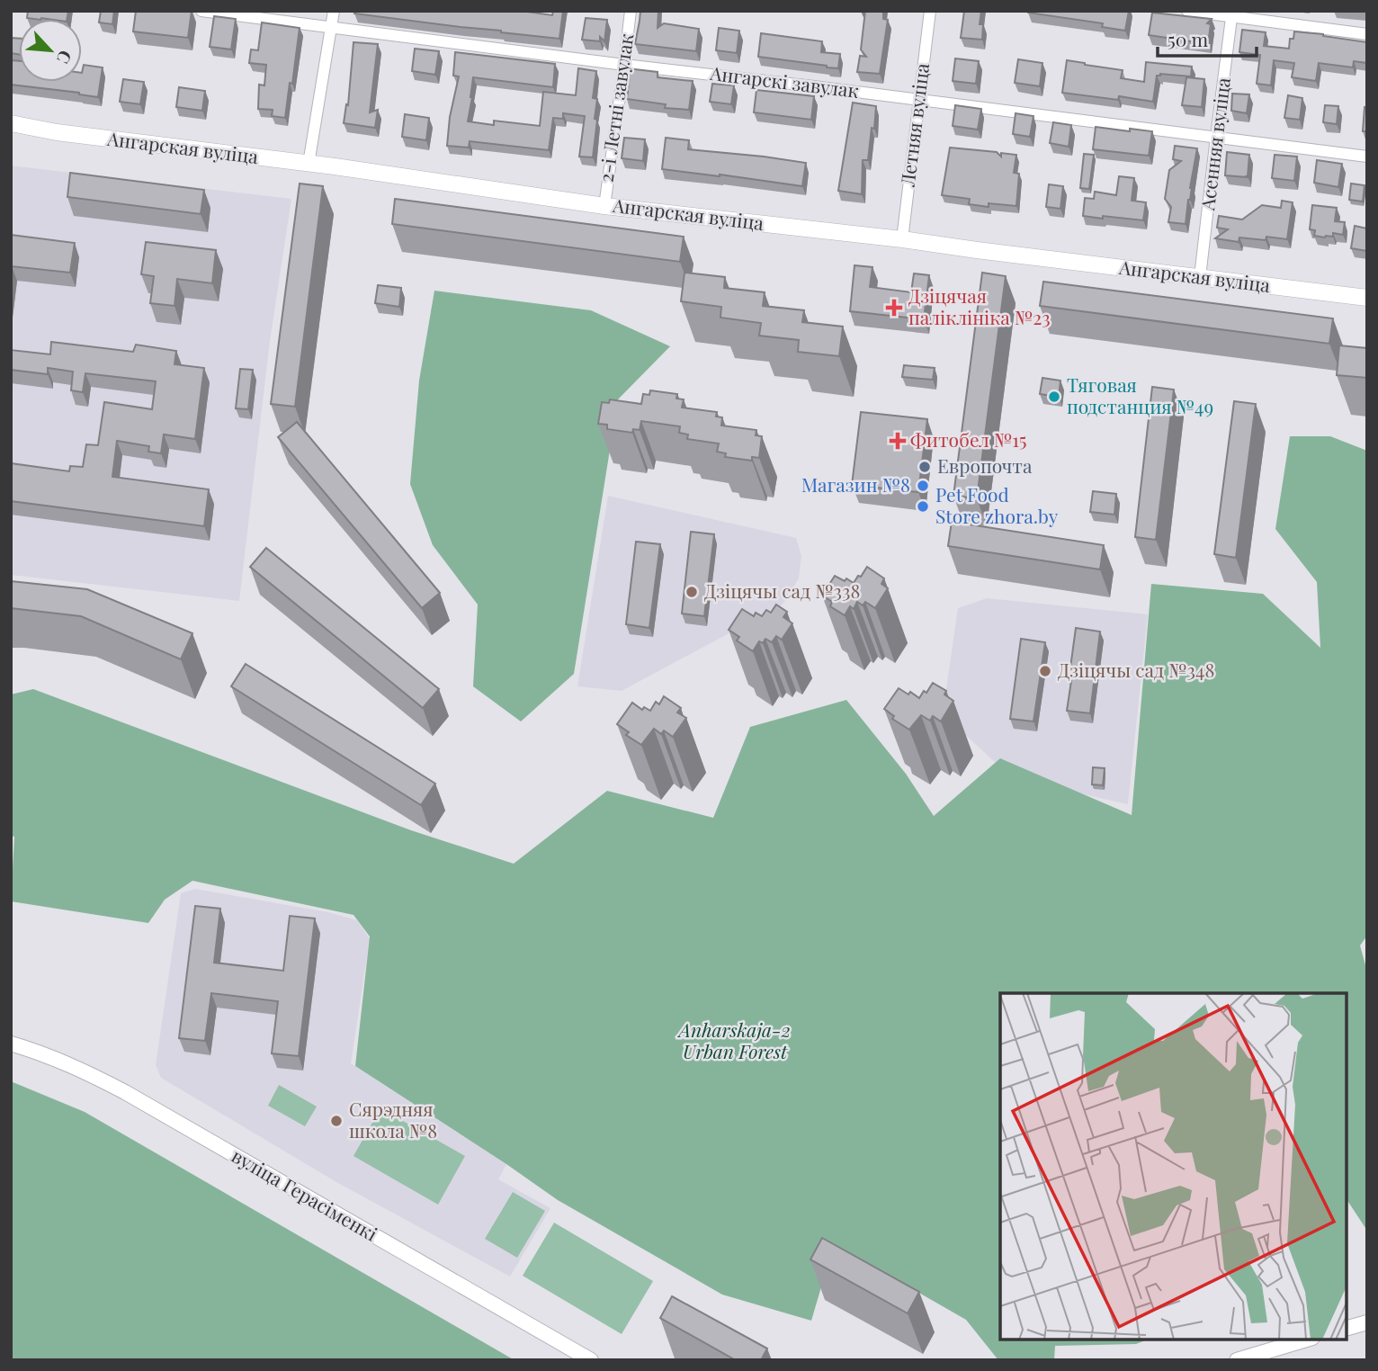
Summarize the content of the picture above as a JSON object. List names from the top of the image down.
{
  "streets": {
    "main road": ["Ангарская вуліца"],
    "street": [
      "Ангарскі завулак",
      "2-і Летні завулак",
      "Летняя вуліца",
      "Асенняя вуліца",
      "вуліца Герасіменкі"
    ]
  },
  "crossings": [
    ["Ангарскі завулак", "2-і Летні завулак"],
    ["Ангарскі завулак", "Летняя вуліца"],
    ["Ангарскі завулак", "Асенняя вуліца"],
    ["2-і Летні завулак", "Ангарская вуліца"],
    ["Летняя вуліца", "Ангарская вуліца"],
    ["Асенняя вуліца", "Ангарская вуліца"]
  ],
  "parks": ["Anharskaja-2 Urban Forest"],
  "places": {
    "health": ["Дзіцячая паліклініка №23", "Фитобел №15"],
    "other": [
      "Тяговая подстанция №49",
      "Европочта",
      "Магазин №8",
      "Pet Food Store zhora.by",
      "Дзіцячы сад №338",
      "Дзіцячы сад №348",
      "Сярэдняя школа №8"
    ]
  },
  "scale_bar": "50 m",
  "north": "bottom right"
}
